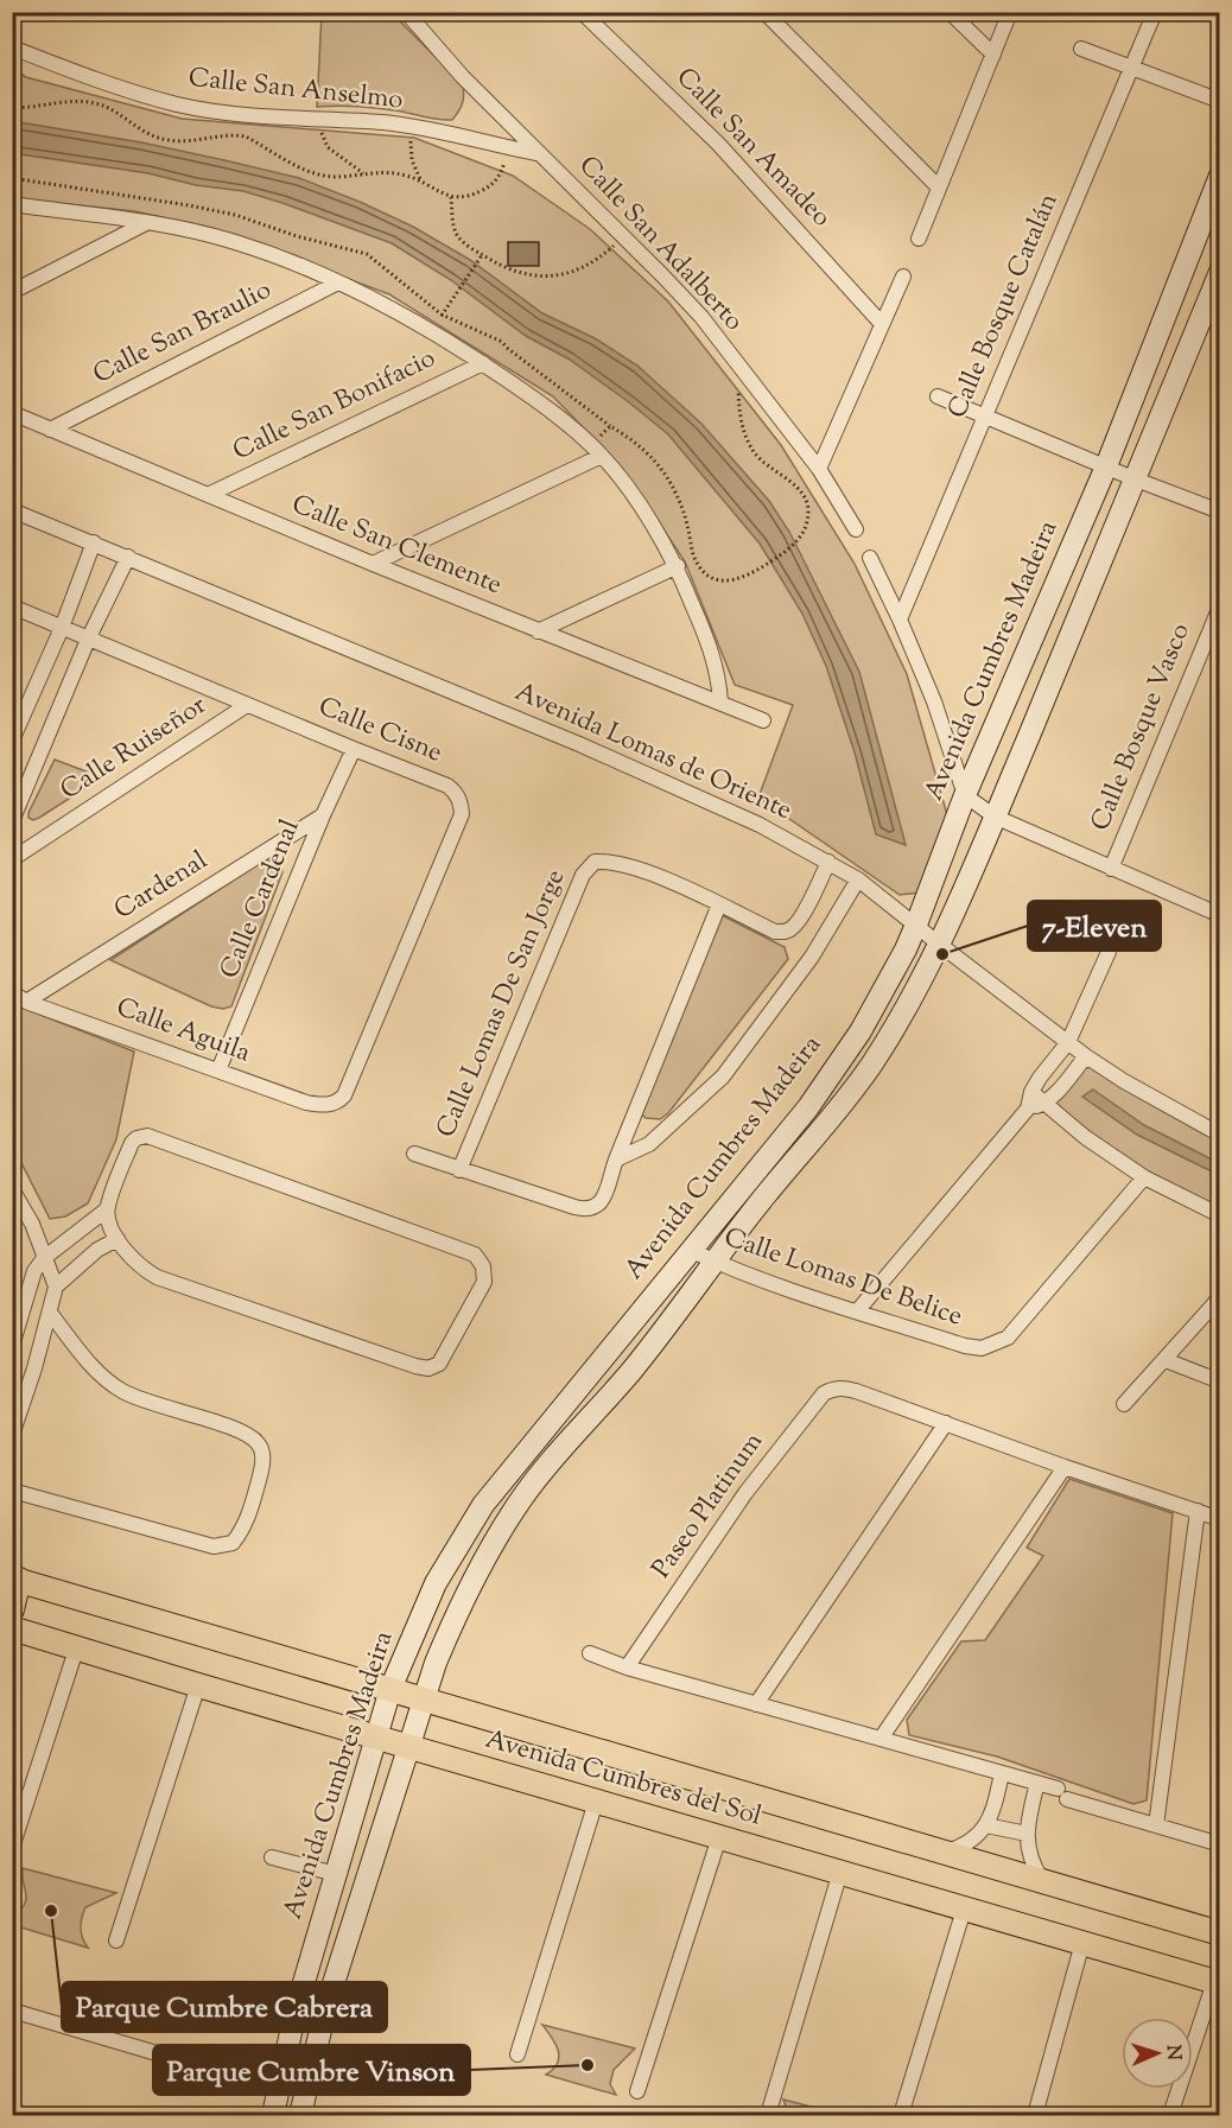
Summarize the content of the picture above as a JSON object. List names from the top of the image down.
{
  "streets": {
    "main road": ["Avenida Cumbres del Sol"],
    "street": [
      "Calle San Anselmo",
      "Calle San Amadeo",
      "Calle San Adalberto",
      "Calle Bosque Catalán",
      "Calle San Braulio",
      "Calle San Bonifacio",
      "Calle San Clemente",
      "Avenida Cumbres Madeira",
      "Calle Bosque Vasco",
      "Calle Cisne",
      "Calle Ruiseñor",
      "Avenida Lomas de Oriente",
      "Cardenal",
      "Calle Cardenal",
      "Calle Lomas De San Jorge",
      "Calle Aguila",
      "Calle Lomas De Belice",
      "Paseo Platinum"
    ]
  },
  "crossings": [
    ["Calle San Anselmo", "Calle San Adalberto"],
    ["Calle San Braulio", "Calle San Clemente"],
    ["Calle San Bonifacio", "Calle San Clemente"],
    ["Avenida Cumbres Madeira", "Avenida Lomas de Oriente"],
    ["Avenida Cumbres Madeira", "Calle Lomas De Belice"],
    ["Avenida Cumbres Madeira", "Avenida Cumbres del Sol"],
    ["Calle Cisne", "Calle Ruiseñor"],
    ["Calle Cisne", "Calle Cardenal"],
    ["Calle Cisne", "Calle Aguila"],
    ["Cardenal", "Calle Cardenal"],
    ["Cardenal", "Calle Aguila"],
    ["Calle Cardenal", "Calle Aguila"]
  ],
  "places": ["7-Eleven", "Parque Cumbre Cabrera", "Parque Cumbre Vinson"],
  "north": "right"
}
